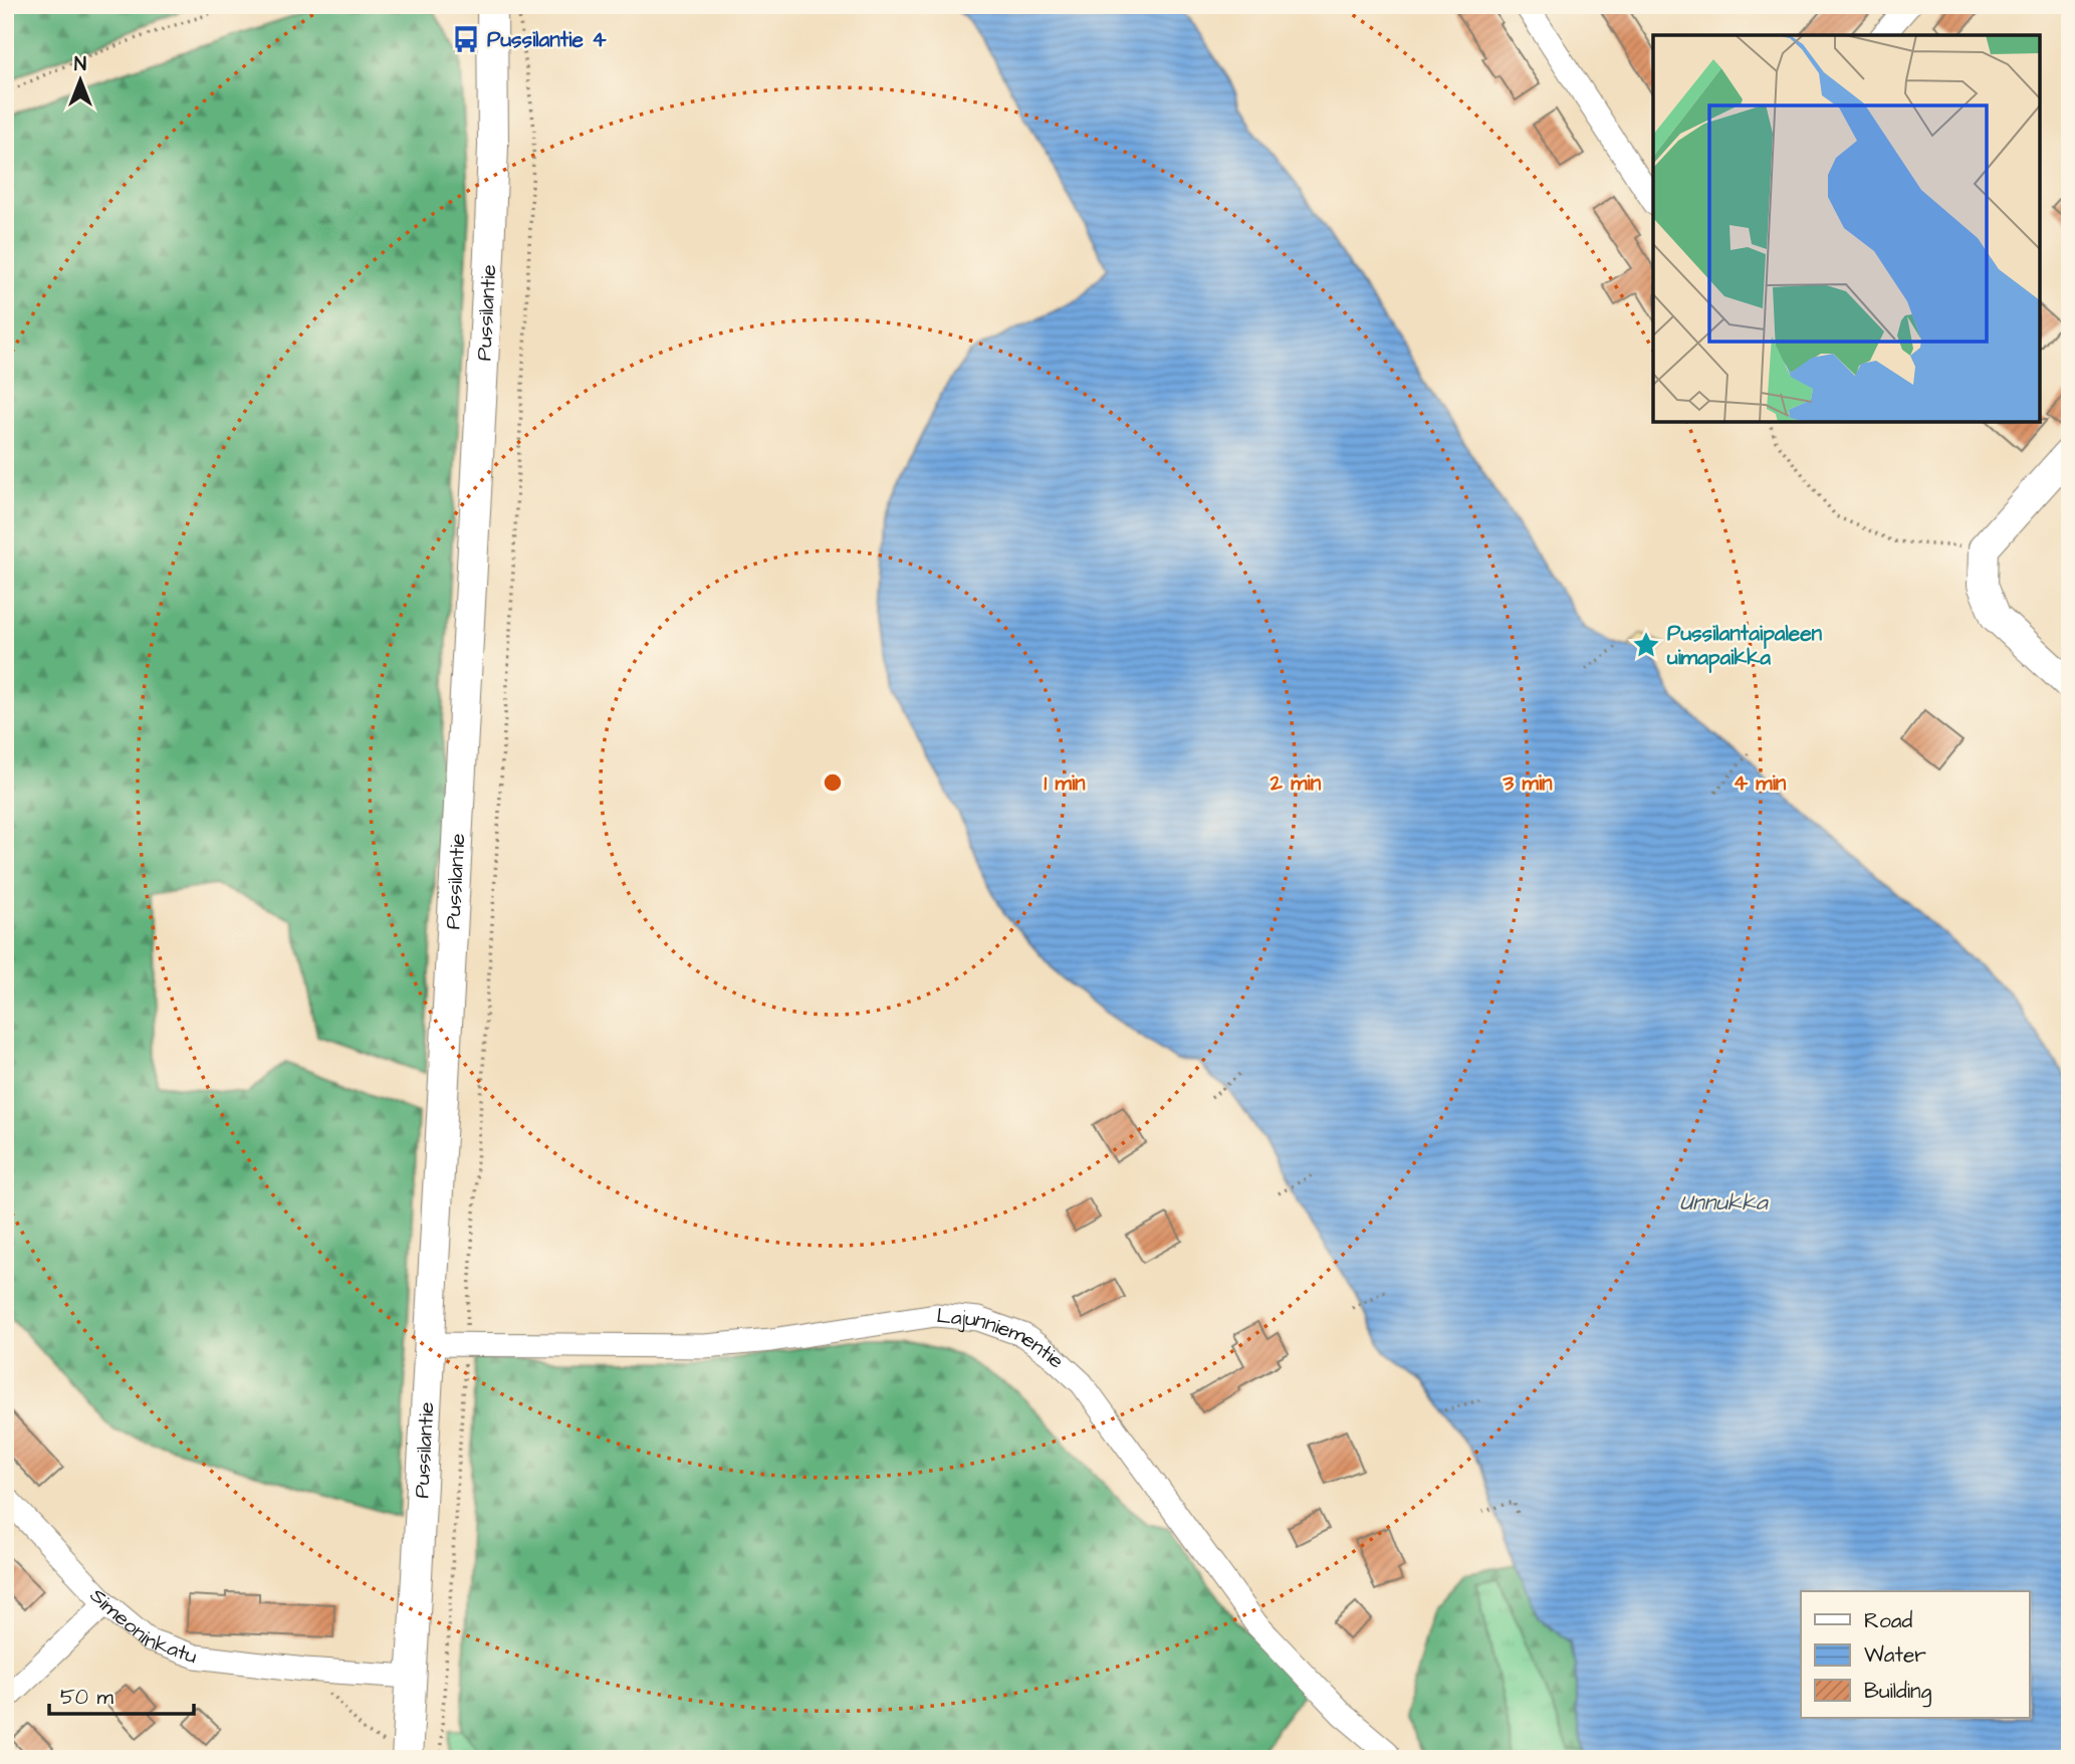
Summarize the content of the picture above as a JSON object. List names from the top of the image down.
{
  "streets": {
    "street": ["Pussilantie", "Lajunniementie", "Simeoninkatu"]
  },
  "crossings": [
    ["Pussilantie", "Lajunniementie"],
    ["Pussilantie", "Simeoninkatu"]
  ],
  "water": ["Unnukka"],
  "places": {
    "bus stop": ["Pussilantie 4"],
    "place": ["Pussilantaipaleen uimapaikka"]
  },
  "legend": ["Road", "Water", "Building"],
  "scale_bar": "50 m",
  "north": "top",
  "rings": [
    "1 min",
    "2 min",
    "3 min",
    "4 min"
  ]
}
